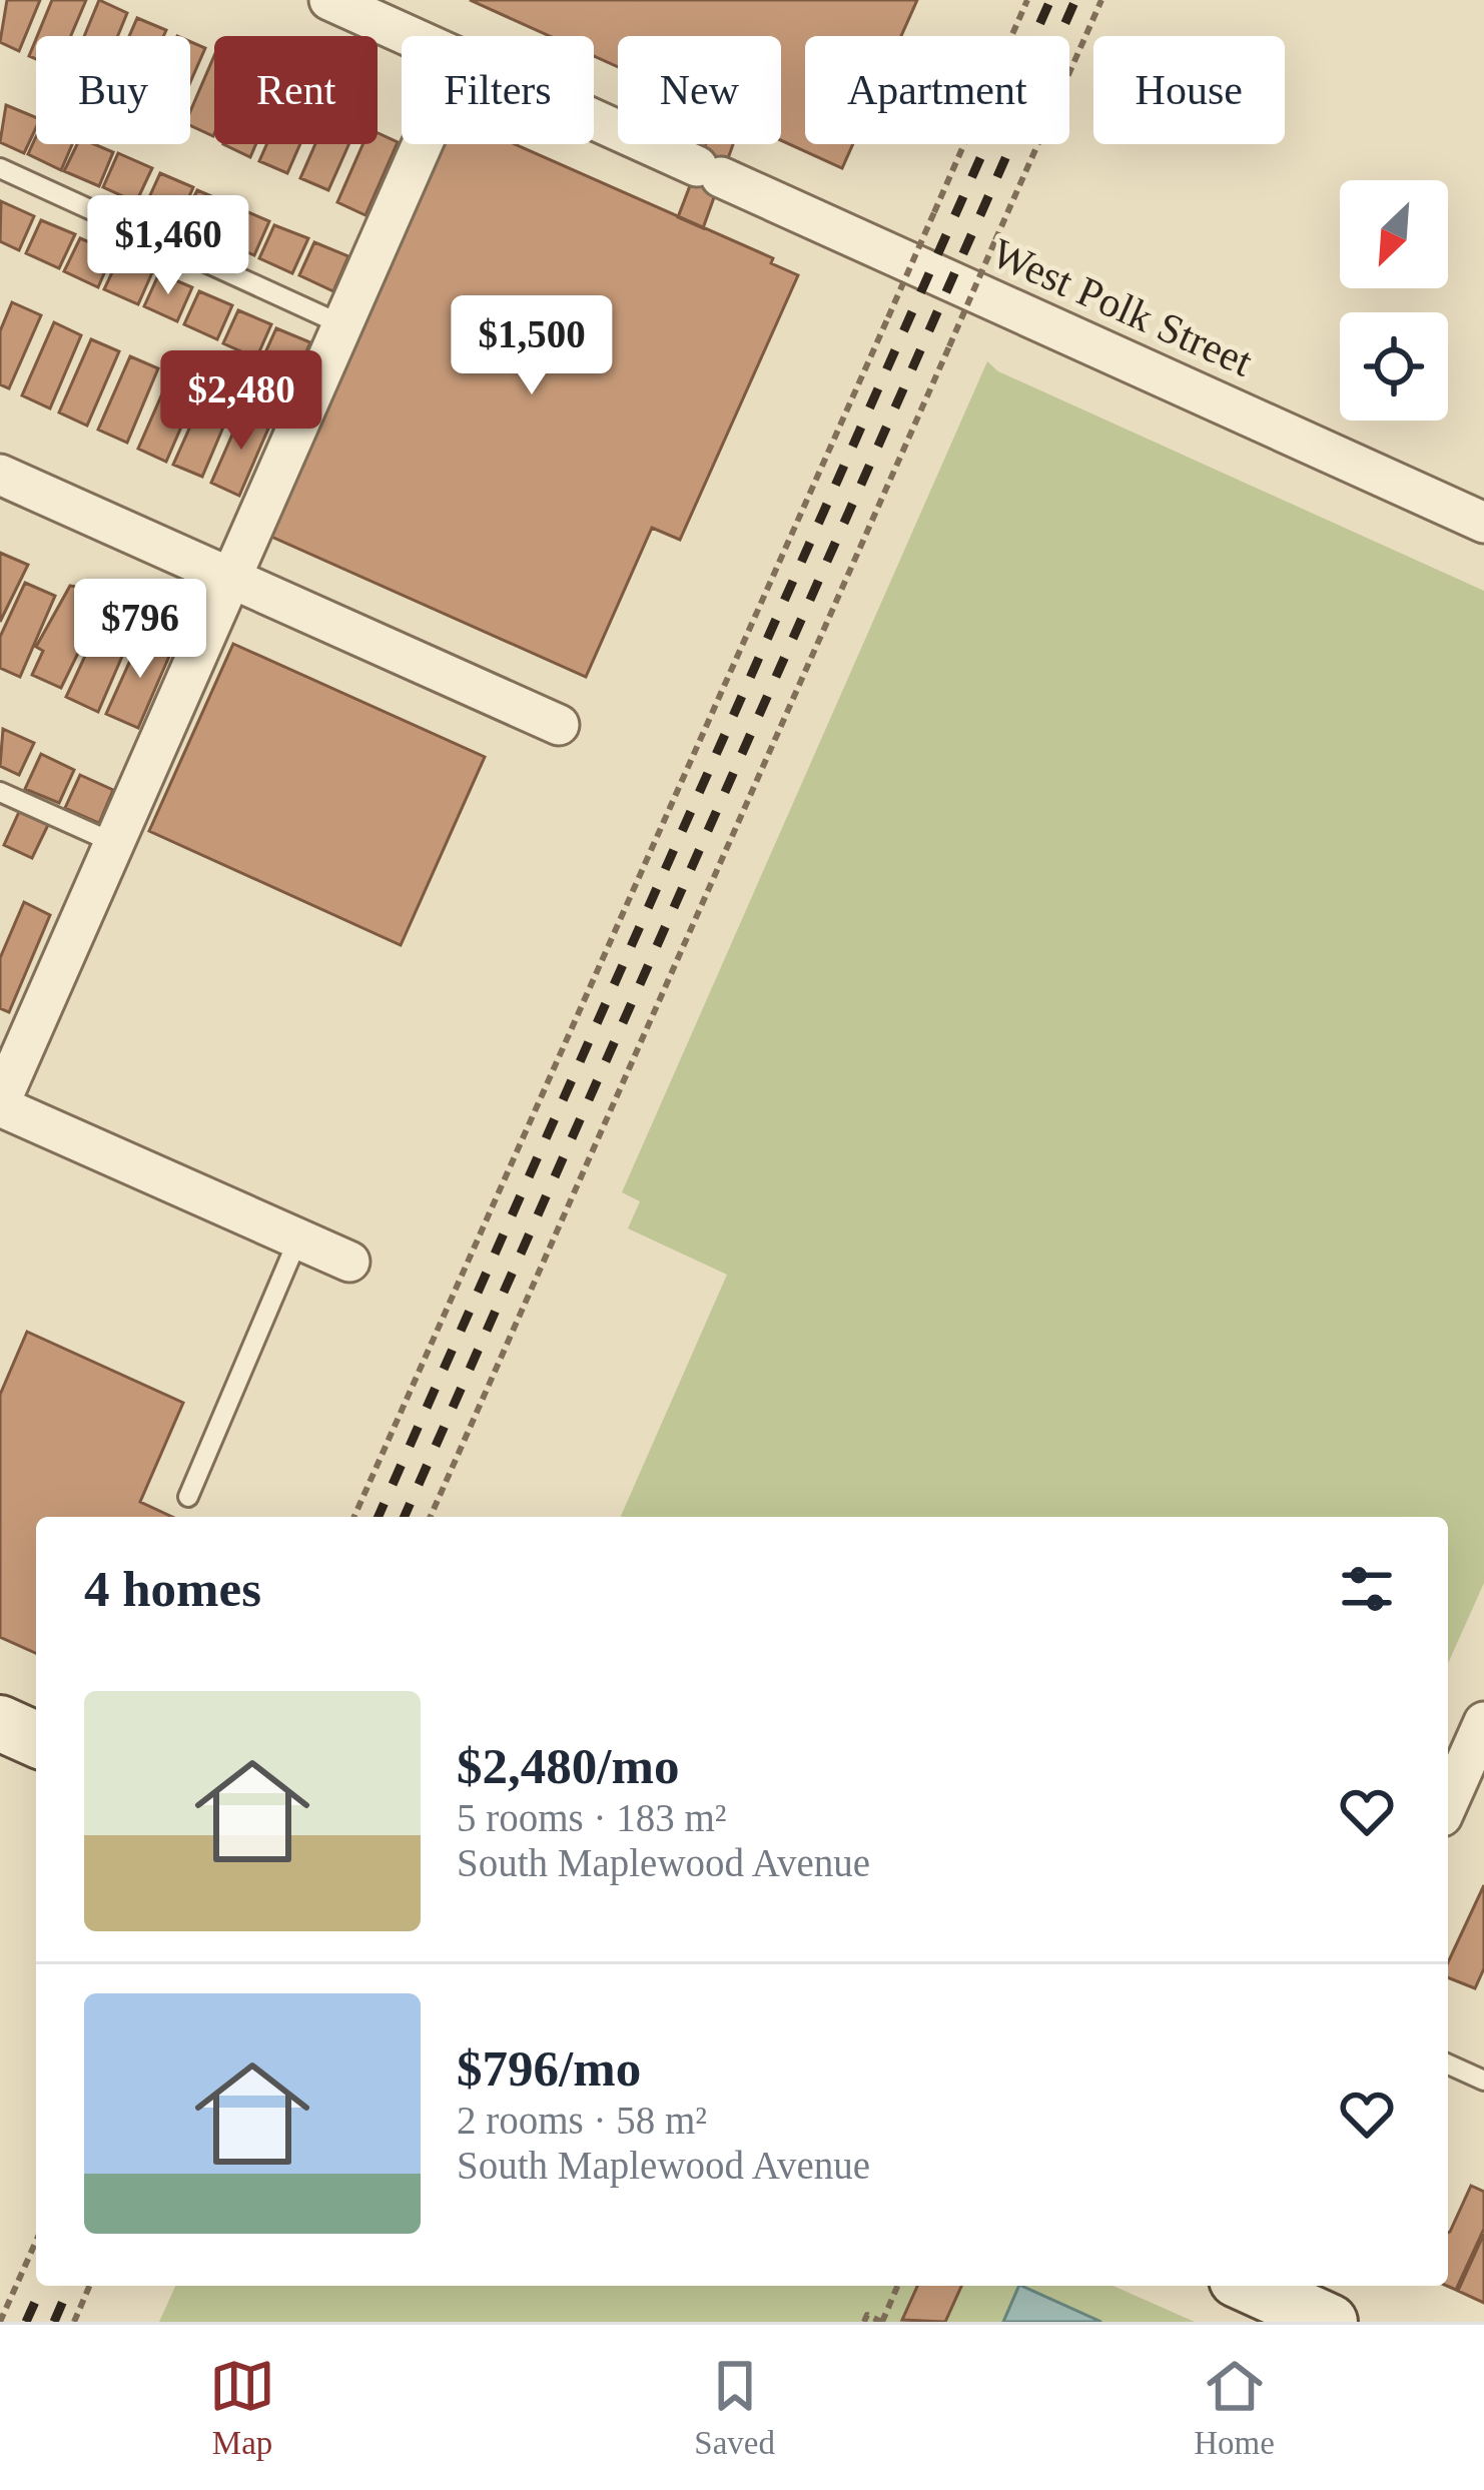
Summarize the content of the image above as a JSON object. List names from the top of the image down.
{
  "streets": {
    "street": ["West Polk Street"]
  },
  "north": "bottom left",
  "page": {
    "chip": [
      "Buy",
      "Rent",
      "Filters",
      "New",
      "Apartment",
      "House"
    ],
    "price": [
      "$1,460",
      "$1,500",
      "$2,480",
      "$796"
    ],
    "heading": "4 homes",
    "list": [
      {
        "name": "$2,480/mo",
        "note": "5 rooms · 183 m² · South Maplewood Avenue"
      },
      {
        "name": "$796/mo",
        "note": "2 rooms · 58 m² · South Maplewood Avenue"
      }
    ],
    "tabs": ["Map", "Saved", "Home"]
  }
}
